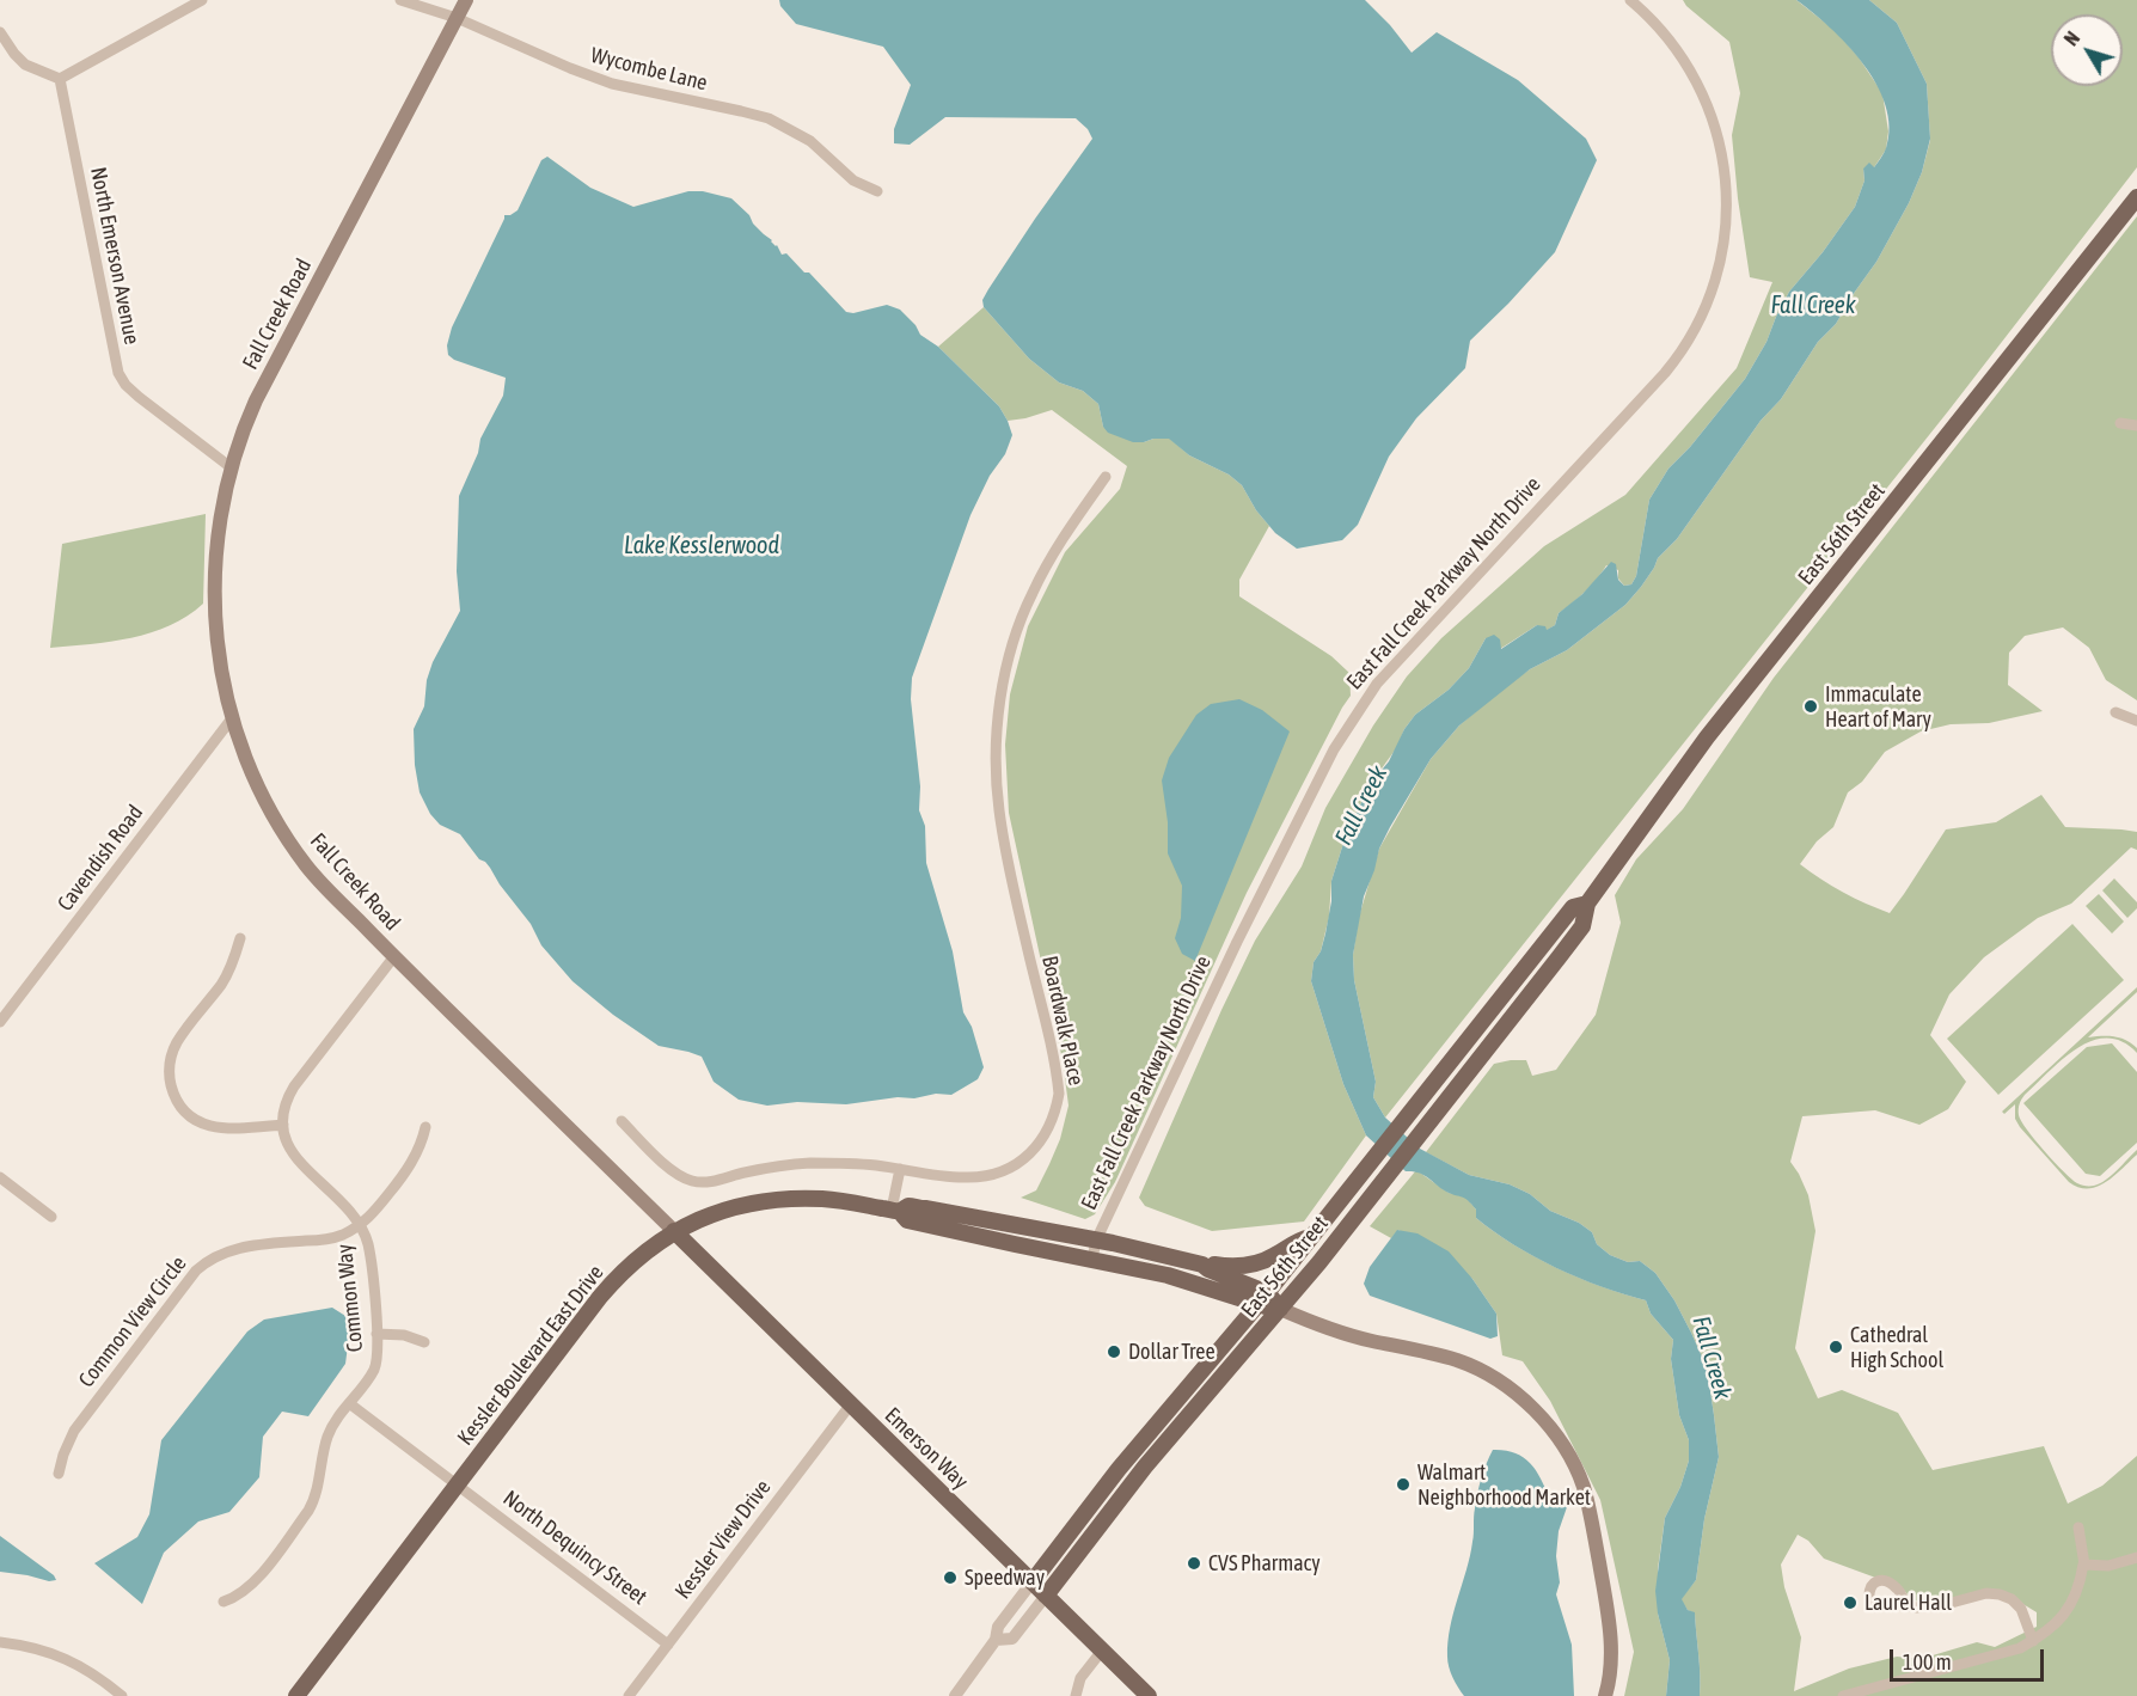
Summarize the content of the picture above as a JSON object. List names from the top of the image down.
{
  "streets": {
    "main road": [
      "Fall Creek Road",
      "East 56th Street",
      "Kessler Boulevard East Drive",
      "Emerson Way"
    ],
    "street": [
      "Wycombe Lane",
      "North Emerson Avenue",
      "East Fall Creek Parkway North Drive",
      "Cavendish Road",
      "Boardwalk Place",
      "Common Way",
      "Common View Circle",
      "Kessler View Drive",
      "North Dequincy Street"
    ]
  },
  "crossings": [
    ["Wycombe Lane", "Fall Creek Road"],
    ["North Emerson Avenue", "Fall Creek Road"],
    ["Fall Creek Road", "Cavendish Road"],
    ["Fall Creek Road", "Kessler Boulevard East Drive"],
    ["Fall Creek Road", "Emerson Way"],
    ["East 56th Street", "Kessler Boulevard East Drive"],
    ["East 56th Street", "Emerson Way"],
    ["East Fall Creek Parkway North Drive", "Kessler Boulevard East Drive"],
    ["Common Way", "Common View Circle"],
    ["Common Way", "North Dequincy Street"],
    ["Kessler Boulevard East Drive", "Emerson Way"],
    ["Kessler Boulevard East Drive", "North Dequincy Street"],
    ["Emerson Way", "Kessler View Drive"],
    ["Kessler View Drive", "North Dequincy Street"]
  ],
  "water": ["Fall Creek", "Lake Kesslerwood"],
  "places": [
    "Immaculate Heart of Mary",
    "Cathedral High School",
    "Dollar Tree",
    "Walmart Neighborhood Market",
    "CVS Pharmacy",
    "Speedway",
    "Laurel Hall"
  ],
  "scale_bar": "100 m",
  "north": "top left"
}
